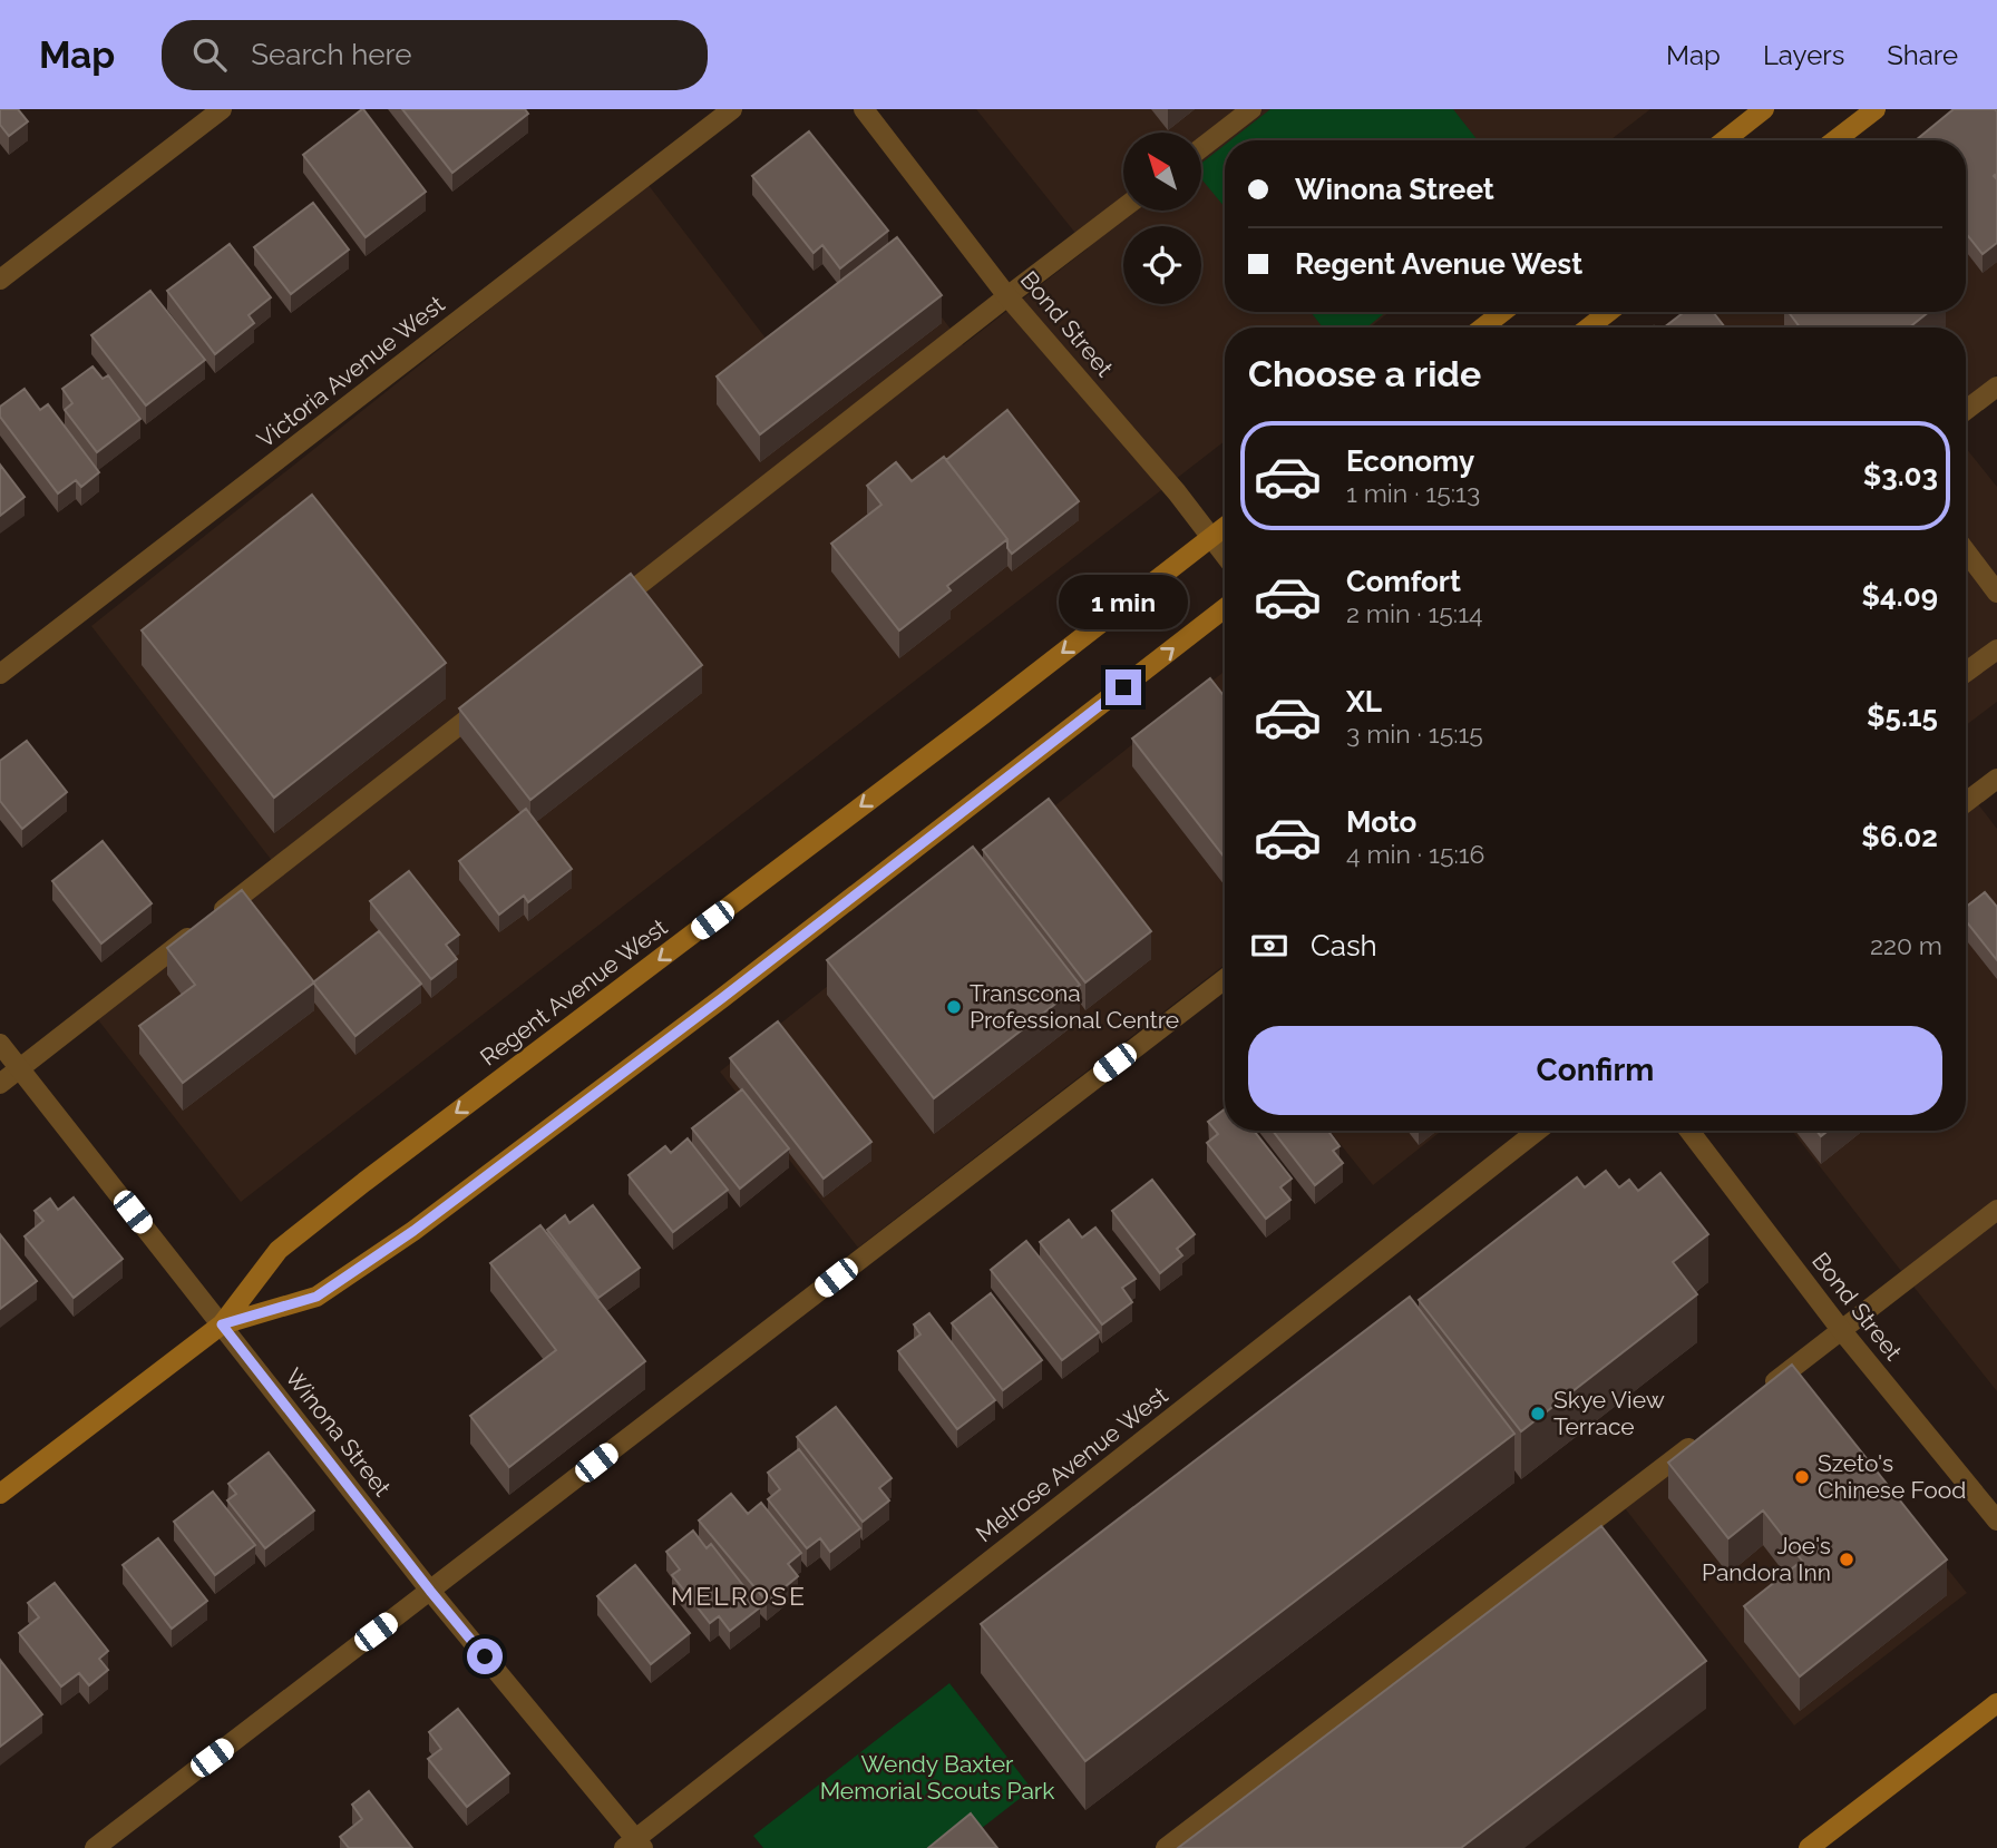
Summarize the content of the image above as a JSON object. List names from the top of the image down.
{
  "streets": {
    "main road": ["Regent Avenue West"],
    "street": [
      "Bond Street",
      "Victoria Avenue West",
      "Winona Street",
      "Melrose Avenue West"
    ]
  },
  "crossings": [
    ["Bond Street", "Regent Avenue West"],
    ["Regent Avenue West", "Winona Street"],
    ["Winona Street", "Melrose Avenue West"]
  ],
  "districts": ["MELROSE"],
  "parks": ["Wendy Baxter Memorial Scouts Park"],
  "places": [
    "Transcona Professional Centre",
    "Skye View Terrace",
    "Szeto's Chinese Food",
    "Joe's Pandora Inn"
  ],
  "north": "top left",
  "page": {
    "header": "Map",
    "search": "Search here",
    "nav": ["Map", "Layers", "Share"],
    "banner": ["Winona Street", "Regent Avenue West"],
    "heading": "Choose a ride",
    "list": [
      {
        "name": "Economy",
        "note": "1 min · 15:13",
        "value": "$3.03"
      },
      {
        "name": "Comfort",
        "note": "2 min · 15:14",
        "value": "$4.09"
      },
      {
        "name": "XL",
        "note": "3 min · 15:15",
        "value": "$5.15"
      },
      {
        "name": "Moto",
        "note": "4 min · 15:16",
        "value": "$6.02"
      }
    ],
    "bubble": "1 min",
    "pay": ["Cash", "220 m"],
    "buttons": "Confirm"
  }
}
